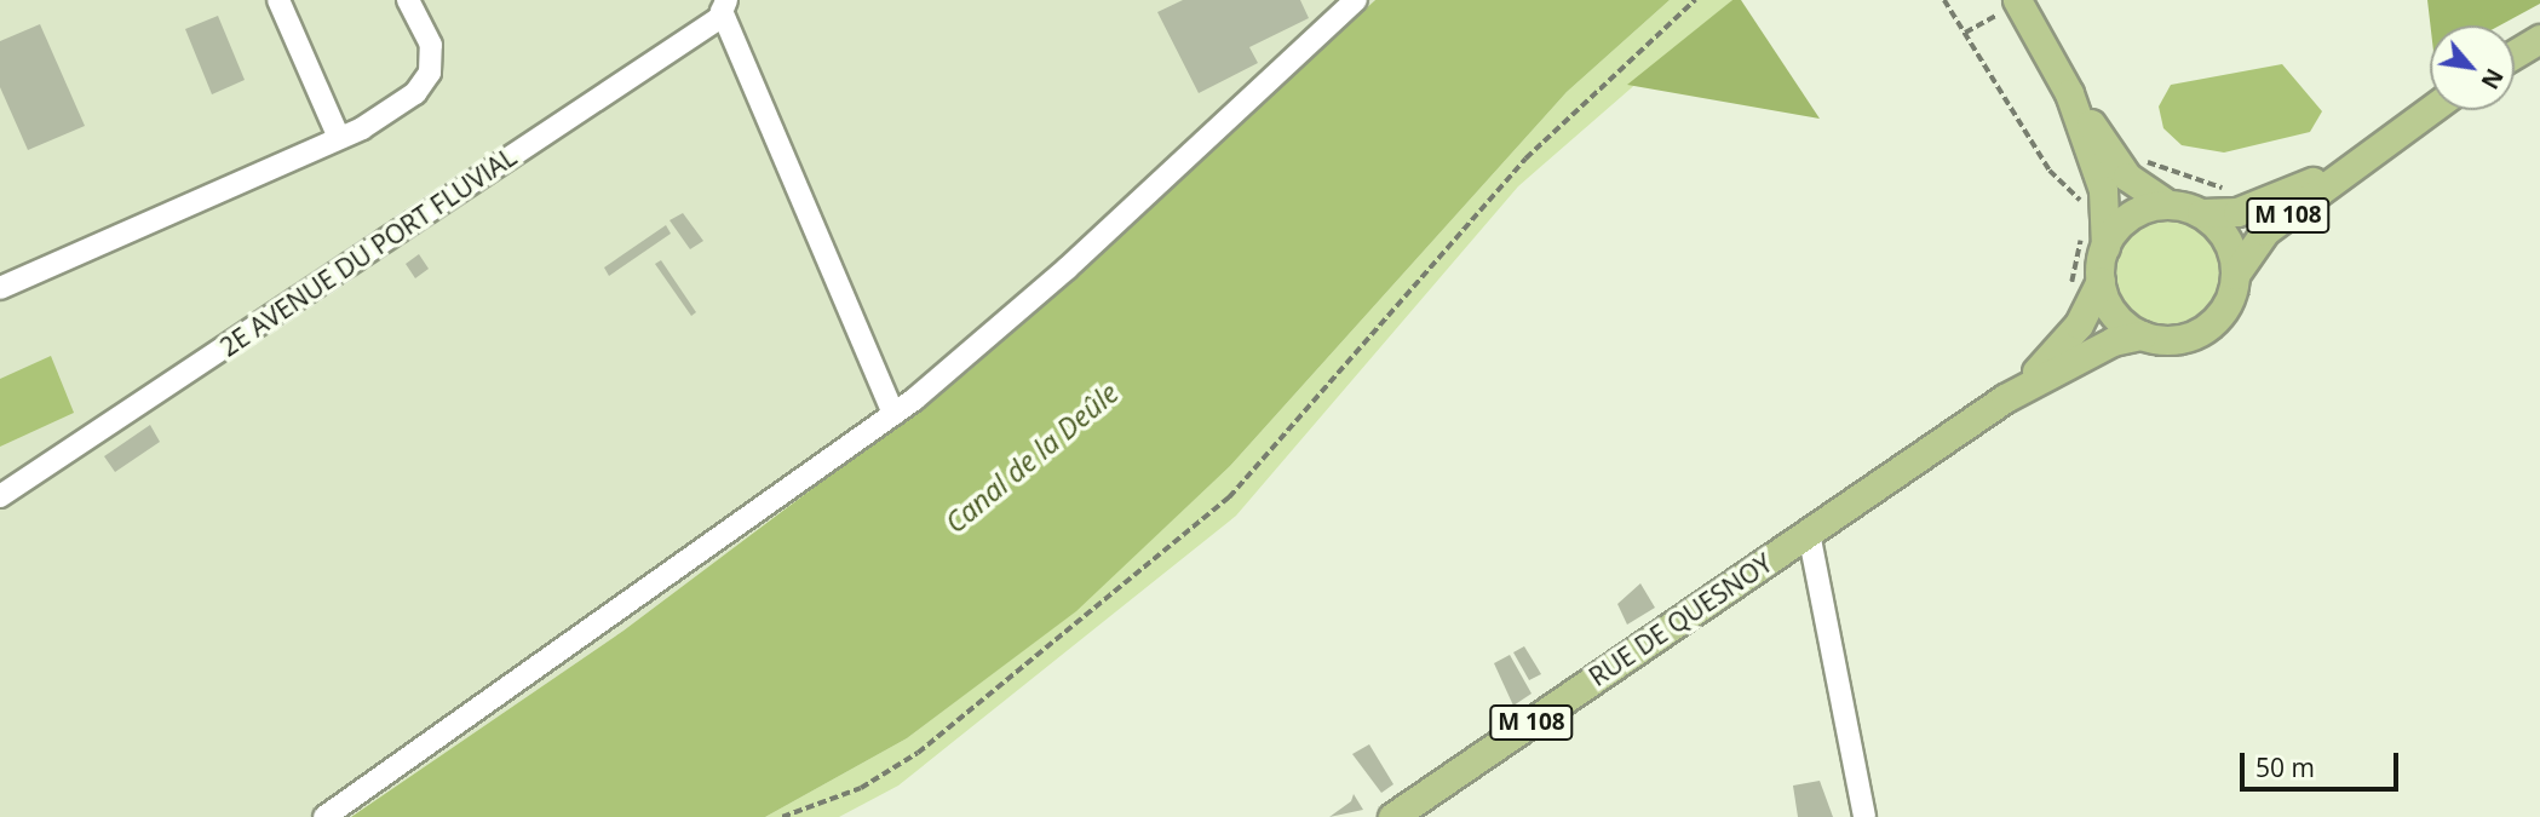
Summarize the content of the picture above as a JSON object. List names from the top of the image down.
{
  "streets": {
    "main road": ["M 108", "RUE DE QUESNOY"],
    "street": ["2E AVENUE DU PORT FLUVIAL"]
  },
  "crossings": [
    ["M 108", "RUE DE QUESNOY"]
  ],
  "water": ["Canal de la Deûle"],
  "scale_bar": "50 m",
  "north": "bottom right"
}
